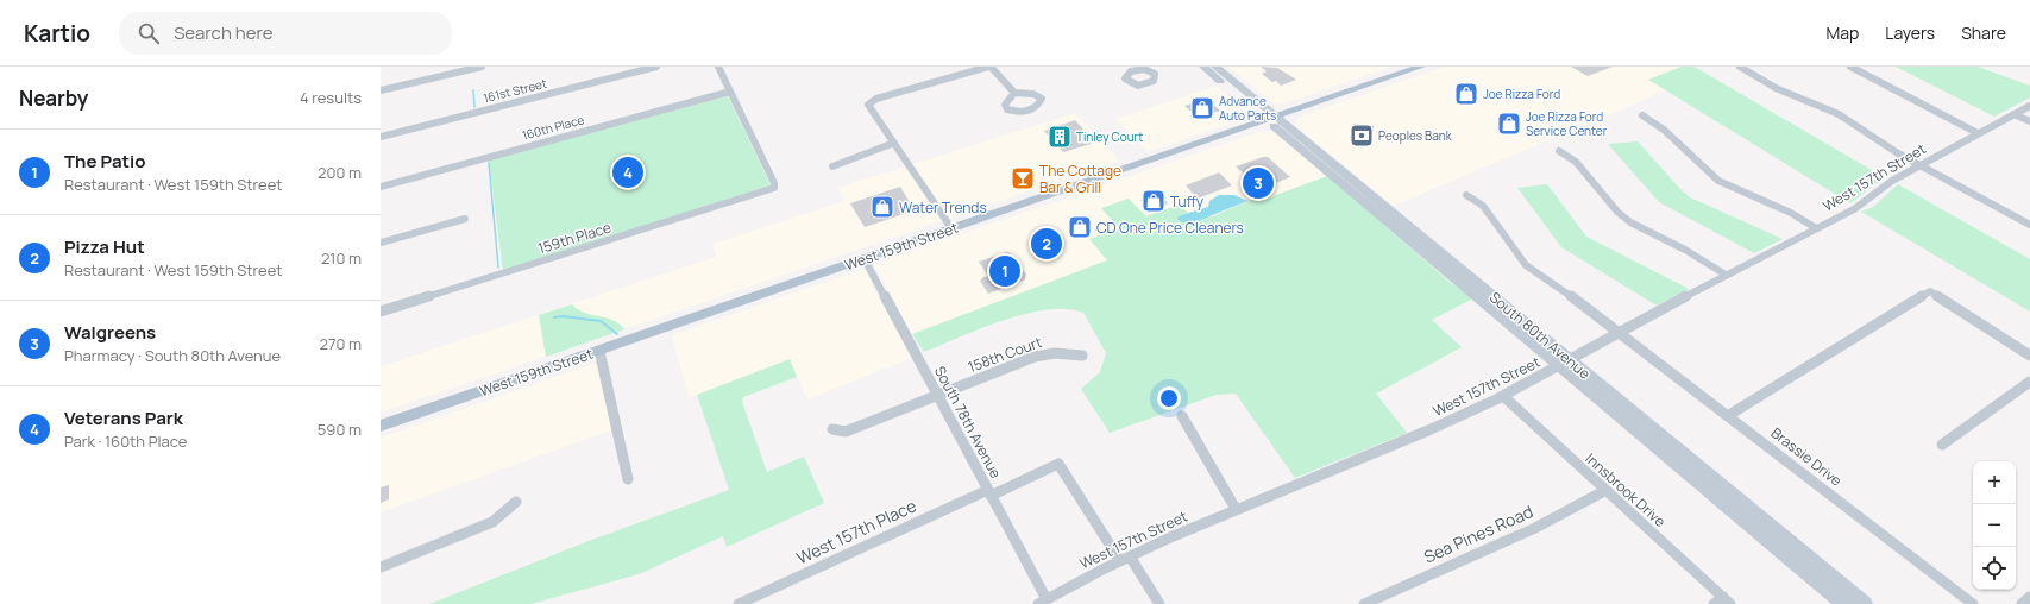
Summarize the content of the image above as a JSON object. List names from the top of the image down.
{
  "streets": {
    "main road": ["West 159th Street"],
    "street": [
      "161st Street",
      "160th Place",
      "West 157th Street",
      "159th Place",
      "South 80th Avenue",
      "158th Court",
      "South 78th Avenue",
      "Brassie Drive",
      "Innsbrook Drive",
      "West 157th Place",
      "Sea Pines Road"
    ]
  },
  "crossings": [
    ["160th Place", "159th Place"],
    ["West 157th Street", "South 80th Avenue"],
    ["West 157th Street", "South 78th Avenue"],
    ["West 157th Street", "Brassie Drive"],
    ["West 157th Street", "Innsbrook Drive"],
    ["West 157th Street", "West 157th Place"],
    ["West 159th Street", "South 80th Avenue"],
    ["West 159th Street", "South 78th Avenue"],
    ["158th Court", "South 78th Avenue"],
    ["South 78th Avenue", "West 157th Place"],
    ["Innsbrook Drive", "Sea Pines Road"]
  ],
  "places": {
    "shop": [
      "Joe Rizza Ford",
      "Advance Auto Parts",
      "Joe Rizza Ford Service Center",
      "Tuffy",
      "Water Trends",
      "CD One Price Cleaners"
    ],
    "bank": ["Peoples Bank"],
    "building": ["Tinley Court"],
    "bar": ["The Cottage Bar & Grill"]
  },
  "page": {
    "header": "Kartio",
    "search": "Search here",
    "nav": ["Map", "Layers", "Share"],
    "heading": ["Nearby", "4 results"],
    "list": [
      {
        "mark": "1",
        "name": "The Patio",
        "note": "Restaurant · West 159th Street",
        "value": "200 m"
      },
      {
        "mark": "2",
        "name": "Pizza Hut",
        "note": "Restaurant · West 159th Street",
        "value": "210 m"
      },
      {
        "mark": "3",
        "name": "Walgreens",
        "note": "Pharmacy · South 80th Avenue",
        "value": "270 m"
      },
      {
        "mark": "4",
        "name": "Veterans Park",
        "note": "Park · 160th Place",
        "value": "590 m"
      }
    ],
    "pins": [
      "4",
      "3",
      "2",
      "1"
    ],
    "map_buttons": ["+", "−"]
  }
}
